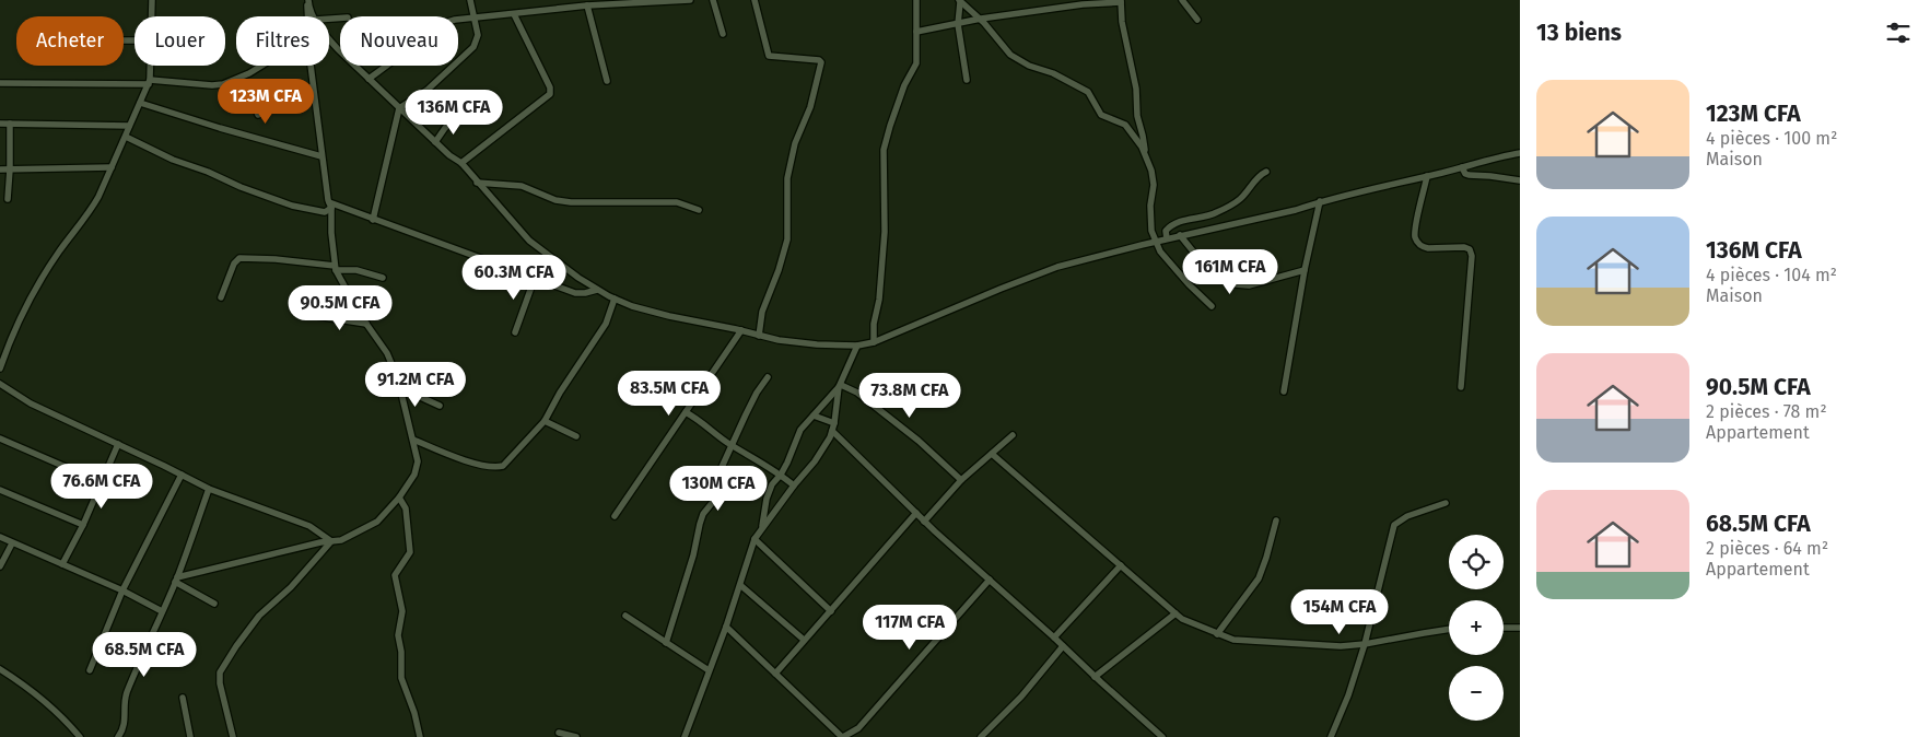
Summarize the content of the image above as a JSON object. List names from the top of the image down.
{
  "page": {
    "heading": "13 biens",
    "chip": [
      "Acheter",
      "Louer",
      "Filtres",
      "Nouveau"
    ],
    "list": [
      {
        "name": "123M CFA",
        "note": "4 pièces · 100 m² · Maison"
      },
      {
        "name": "136M CFA",
        "note": "4 pièces · 104 m² · Maison"
      },
      {
        "name": "90.5M CFA",
        "note": "2 pièces · 78 m² · Appartement"
      },
      {
        "name": "68.5M CFA",
        "note": "2 pièces · 64 m² · Appartement"
      }
    ],
    "price": [
      "123M CFA",
      "136M CFA",
      "161M CFA",
      "60.3M CFA",
      "90.5M CFA",
      "91.2M CFA",
      "83.5M CFA",
      "73.8M CFA",
      "76.6M CFA",
      "130M CFA",
      "154M CFA",
      "117M CFA",
      "68.5M CFA"
    ],
    "map_buttons": ["+", "−"]
  }
}
